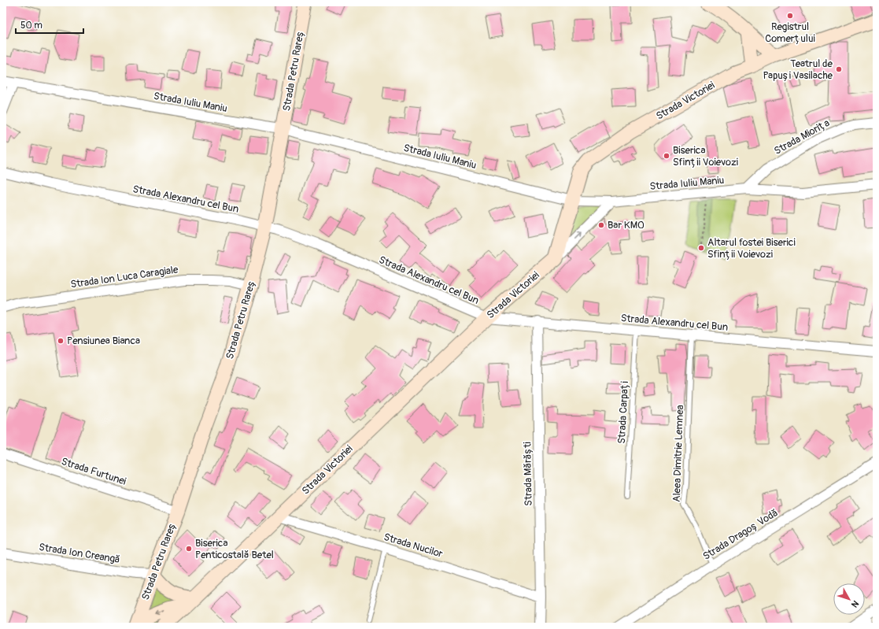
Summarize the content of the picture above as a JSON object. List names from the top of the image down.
{
  "streets": {
    "street": [
      "Strada Petru Rareș",
      "Strada Victoriei",
      "Strada Iuliu Maniu",
      "Strada Miorița",
      "Strada Alexandru cel Bun",
      "Strada Ion Luca Caragiale",
      "Strada Furtunei",
      "Strada Mărăști",
      "Strada Dragoș Vodă",
      "Strada Nucilor",
      "Strada Ion Creangă"
    ],
    "lane": ["Strada Carpați", "Aleea Dimitrie Lemnea"]
  },
  "crossings": [
    ["Strada Petru Rareș", "Strada Iuliu Maniu"],
    ["Strada Petru Rareș", "Strada Alexandru cel Bun"],
    ["Strada Petru Rareș", "Strada Ion Luca Caragiale"],
    ["Strada Petru Rareș", "Strada Furtunei"],
    ["Strada Petru Rareș", "Strada Ion Creangă"],
    ["Strada Victoriei", "Strada Iuliu Maniu"],
    ["Strada Victoriei", "Strada Alexandru cel Bun"],
    ["Strada Victoriei", "Strada Nucilor"],
    ["Strada Iuliu Maniu", "Strada Miorița"],
    ["Strada Alexandru cel Bun", "Strada Carpați"],
    ["Strada Alexandru cel Bun", "Aleea Dimitrie Lemnea"],
    ["Strada Alexandru cel Bun", "Strada Mărăști"],
    ["Aleea Dimitrie Lemnea", "Strada Dragoș Vodă"],
    ["Strada Mărăști", "Strada Nucilor"]
  ],
  "places": [
    "Registrul Comerțului",
    "Teatrul de Papuși Vasilache",
    "Biserica Sfinții Voievozi",
    "Bar KM0",
    "Altarul fostei Biserici Sfinții Voievozi",
    "Pensiunea Bianca",
    "Biserica Penticostală Betel"
  ],
  "scale_bar": "50 m",
  "north": "bottom right"
}
